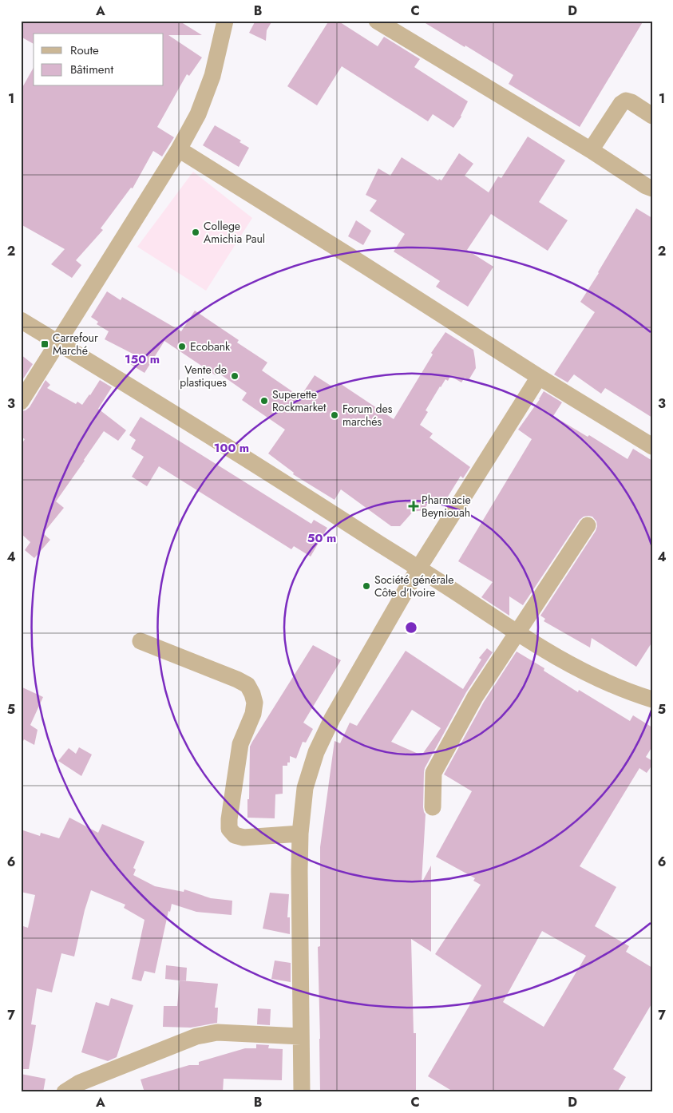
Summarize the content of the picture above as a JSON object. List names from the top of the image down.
{
  "places": {
    "other": [
      "College Amichia Paul",
      "Ecobank",
      "Vente de plastiques",
      "Superette Rockmarket",
      "Forum des marchés",
      "Société générale Côte d’Ivoire"
    ],
    "transit": ["Carrefour Marché"],
    "health": ["Pharmacie Beyniouah"]
  },
  "legend": ["Route", "Bâtiment"],
  "grid": {
    "columns": [
      "A",
      "B",
      "C",
      "D"
    ],
    "rows": [
      "1",
      "2",
      "3",
      "4",
      "5",
      "6",
      "7"
    ]
  },
  "rings": ["150 m", "100 m", "50 m"]
}
